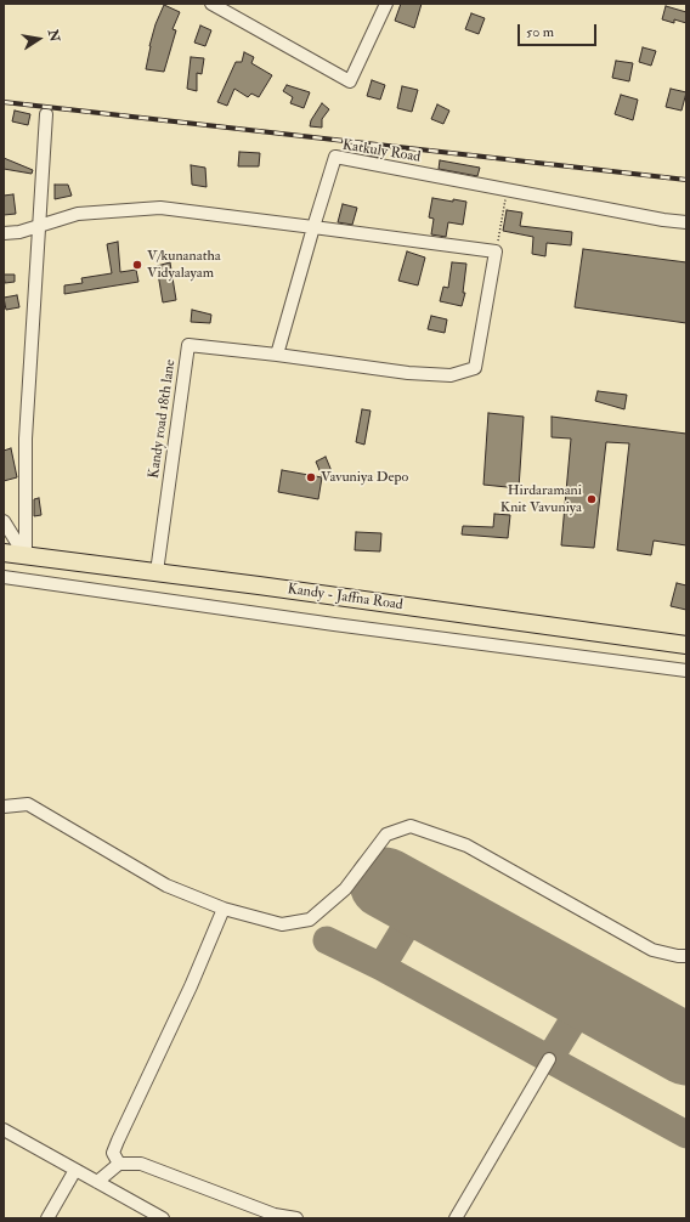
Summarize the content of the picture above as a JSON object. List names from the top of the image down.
{
  "streets": {
    "highway": ["Kandy - Jaffna Road"],
    "street": ["Katkuly Road", "Kandy road 18th lane"]
  },
  "crossings": [
    ["Kandy road 18th lane", "Kandy - Jaffna Road"]
  ],
  "places": ["V/kunanatha Vidyalayam", "Vavuniya Depo", "Hirdaramani Knit Vavuniya"],
  "scale_bar": "50 m",
  "north": "right"
}
